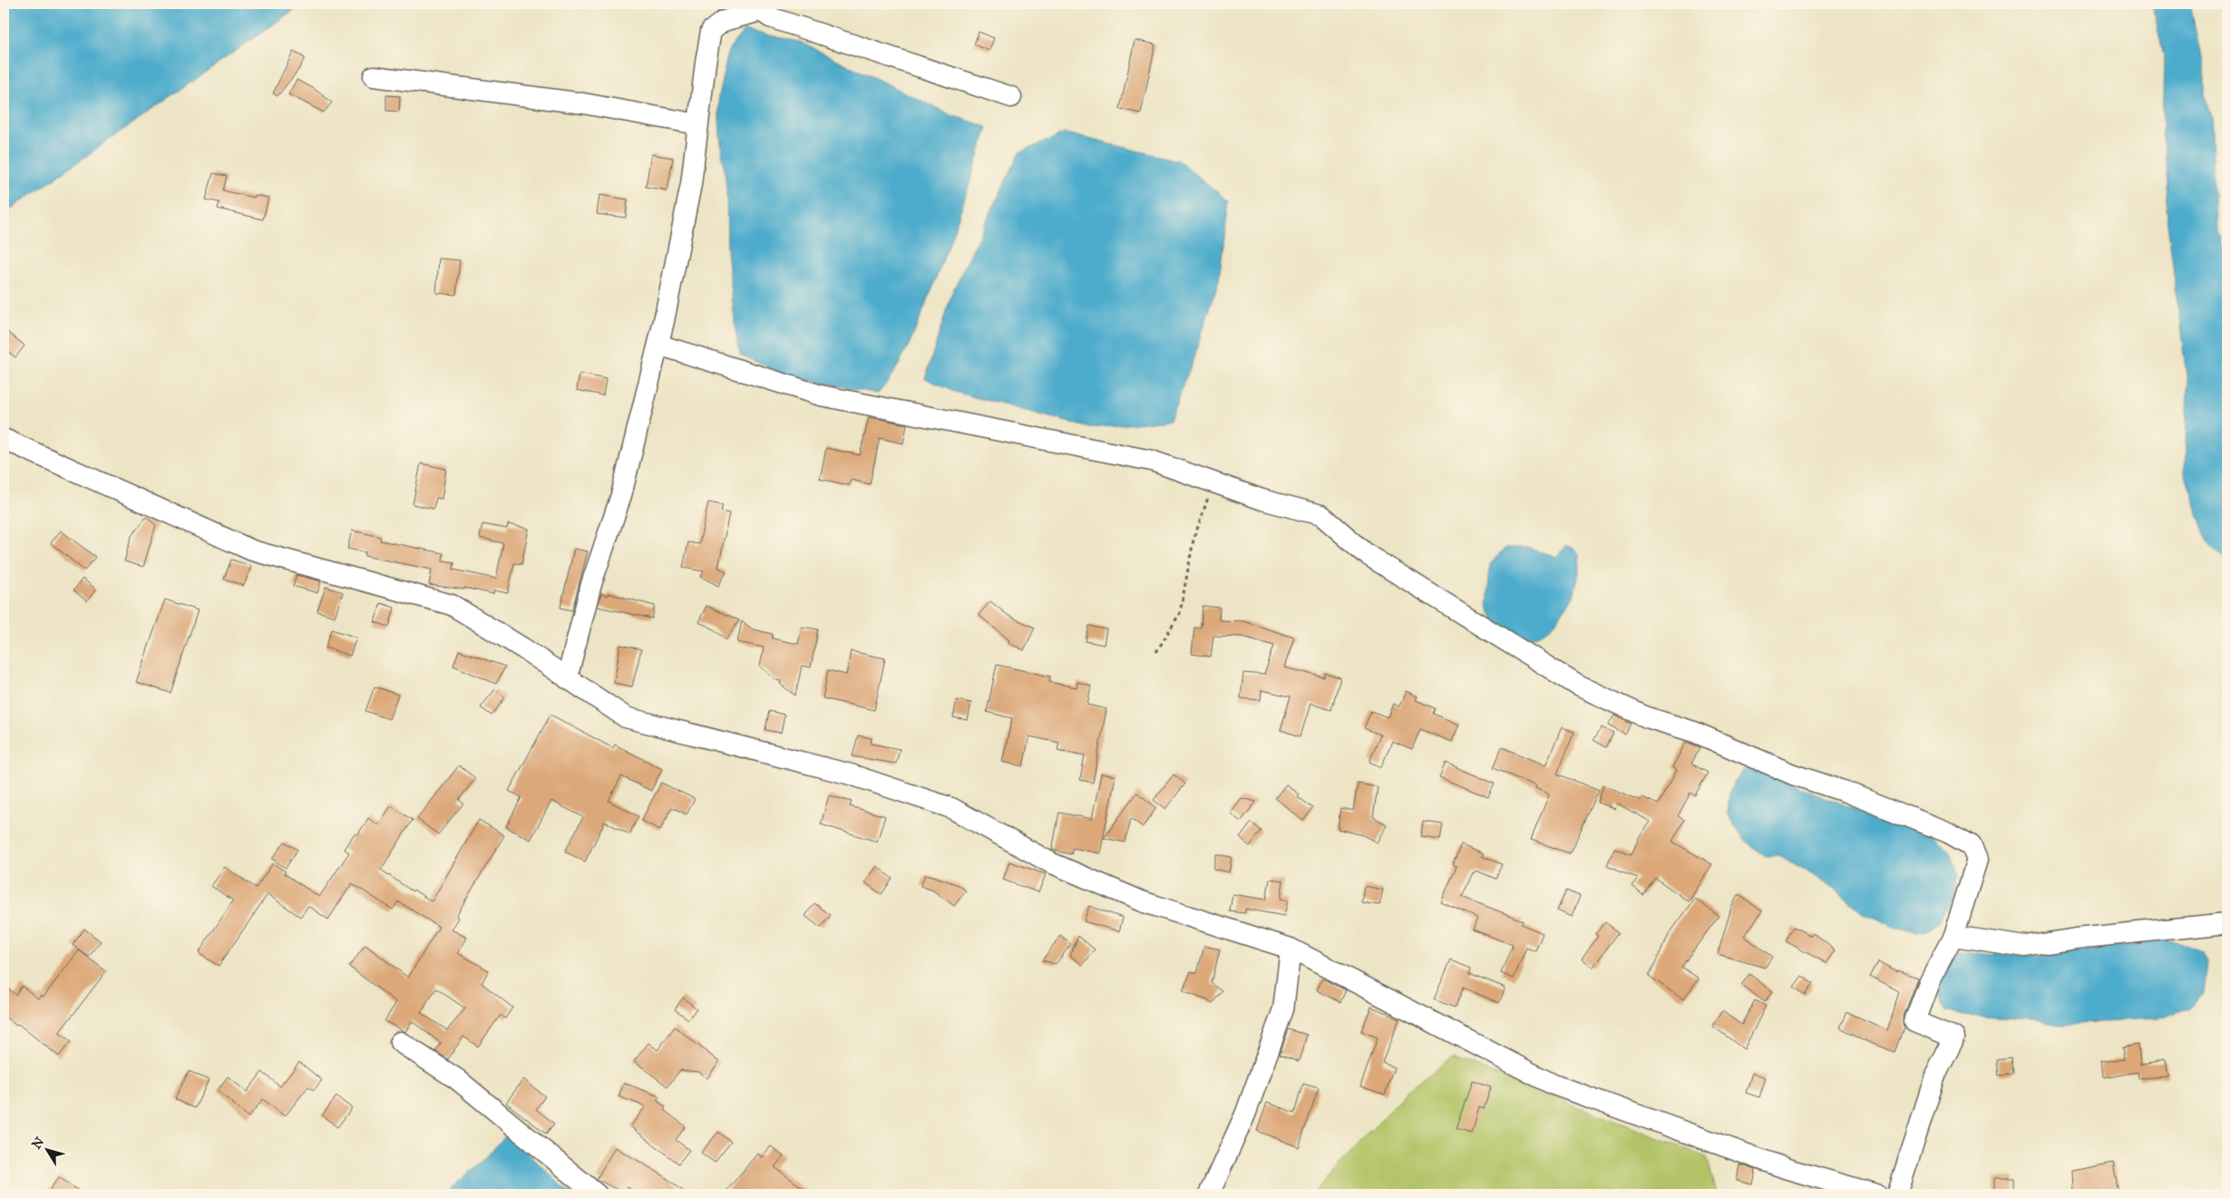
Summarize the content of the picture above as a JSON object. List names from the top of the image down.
{
  "north": "top left"
}
